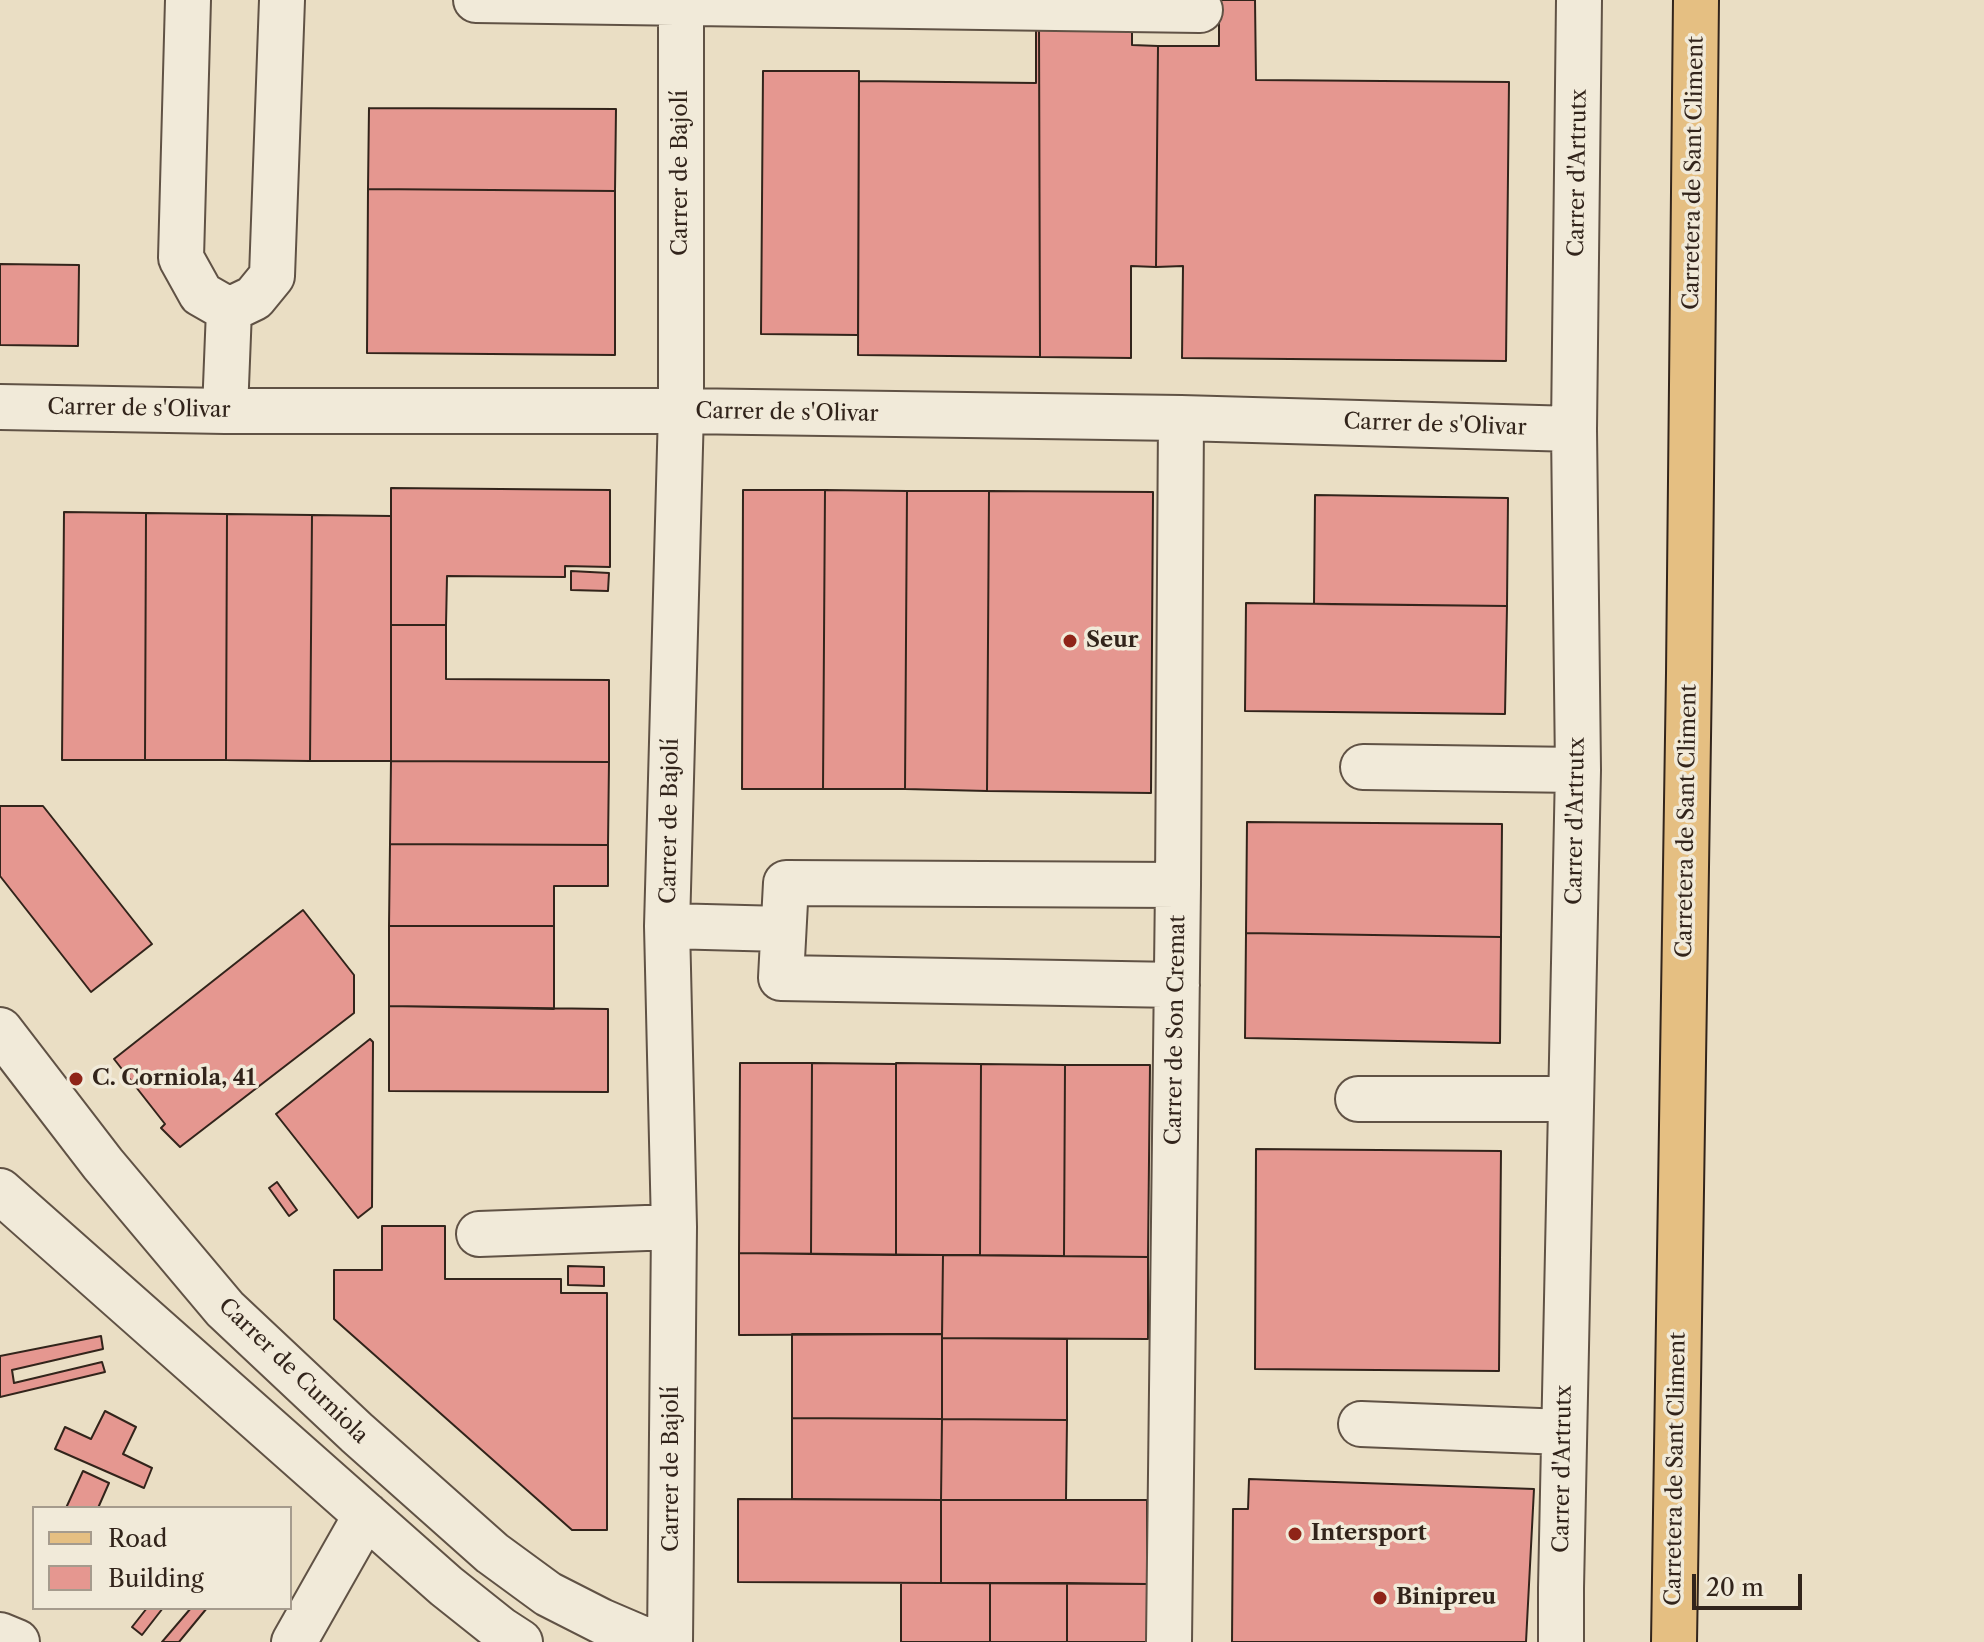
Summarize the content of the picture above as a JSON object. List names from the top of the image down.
{
  "streets": {
    "main road": ["Carretera de Sant Climent"],
    "street": [
      "Carrer de Bajolí",
      "Carrer d'Artrutx",
      "Carrer de s'Olivar",
      "Carrer de Son Cremat",
      "Carrer de Curniola"
    ]
  },
  "crossings": [
    ["Carrer de Bajolí", "Carrer de s'Olivar"],
    ["Carrer d'Artrutx", "Carrer de s'Olivar"],
    ["Carrer de s'Olivar", "Carrer de Son Cremat"]
  ],
  "places": [
    "Seur",
    "C. Corniola, 41",
    "Intersport",
    "Binipreu"
  ],
  "legend": ["Road", "Building"],
  "scale_bar": "20 m"
}
